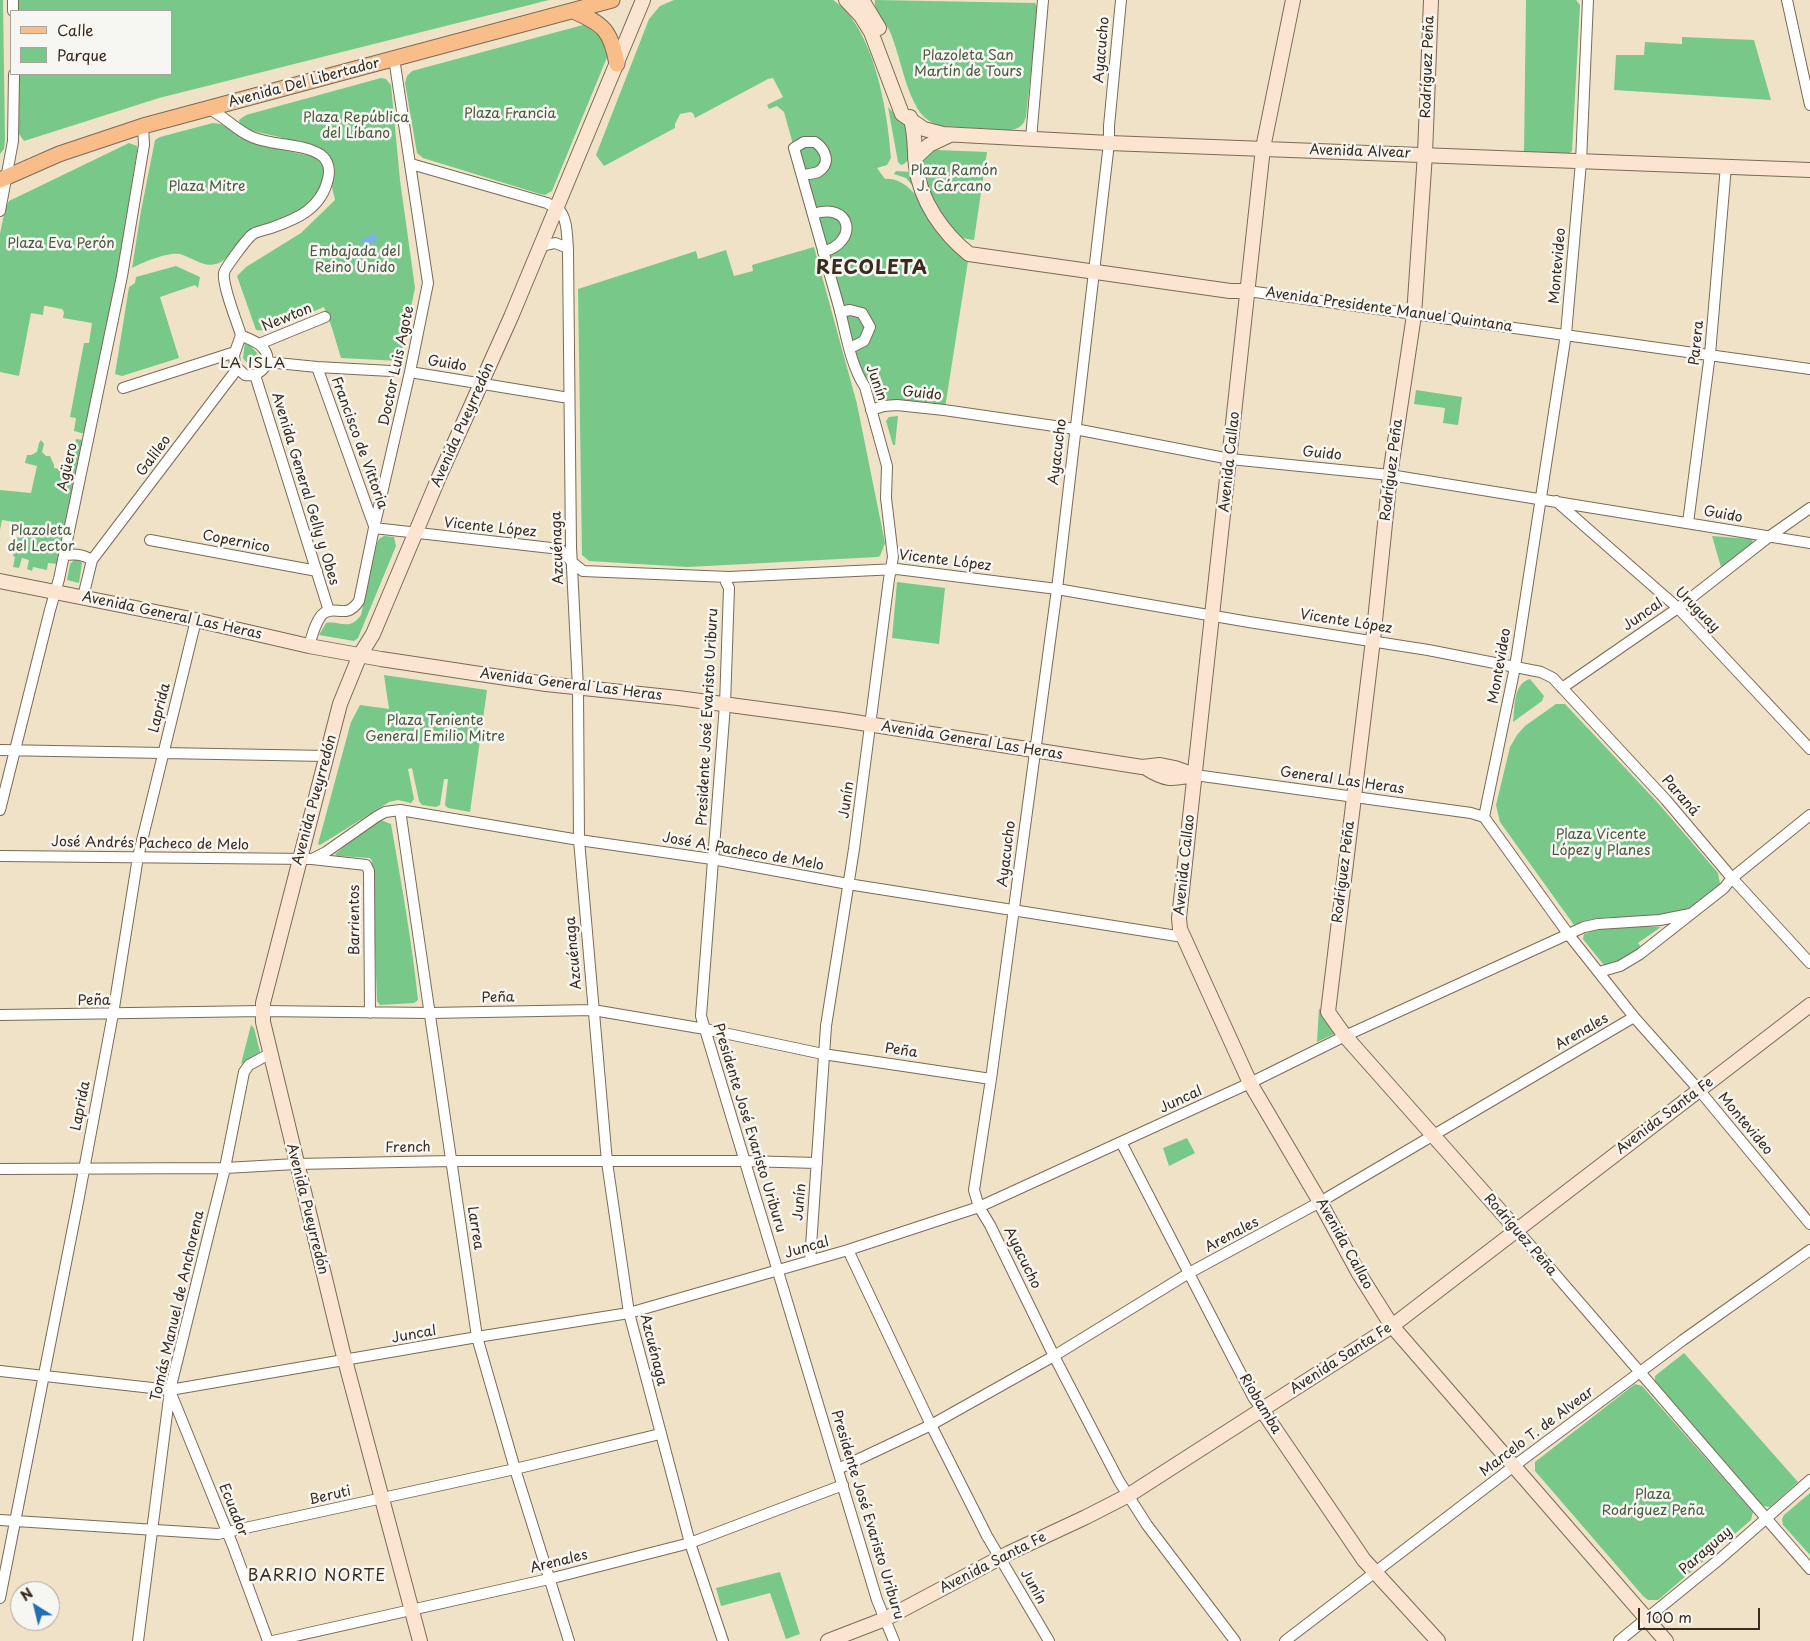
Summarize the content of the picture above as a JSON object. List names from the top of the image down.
{
  "streets": {
    "main road": [
      "Rodríguez Peña",
      "Avenida Del Libertador",
      "Avenida Alvear",
      "Avenida Presidente Manuel Quintana",
      "Avenida Pueyrredón",
      "Avenida Callao",
      "Avenida General Las Heras",
      "Avenida Santa Fe",
      "Riobamba"
    ],
    "street": [
      "Ayacucho",
      "Montevideo",
      "Newton",
      "Parera",
      "Guido",
      "Doctor Luis Agote",
      "Junín",
      "Francisco de Vittoria",
      "Galileo",
      "Agüero",
      "Avenida General Gelly y Obes",
      "Vicente López",
      "Copernico",
      "Azcuénaga",
      "Uruguay",
      "Juncal",
      "Laprida",
      "Presidente José Evaristo Uriburu",
      "General Las Heras",
      "Paraná",
      "José Andrés Pacheco de Melo",
      "José A. Pacheco de Melo",
      "Barrientos",
      "Peña",
      "Arenales",
      "French",
      "Larrea",
      "Tomás Manuel de Anchorena",
      "Marcelo T. de Alvear",
      "Beruti",
      "Ecuador",
      "Paraguay"
    ]
  },
  "crossings": [
    ["Ayacucho", "Avenida Alvear"],
    ["Ayacucho", "Avenida Presidente Manuel Quintana"],
    ["Ayacucho", "Guido"],
    ["Ayacucho", "Vicente López"],
    ["Ayacucho", "Juncal"],
    ["Ayacucho", "Avenida General Las Heras"],
    ["Ayacucho", "José A. Pacheco de Melo"],
    ["Ayacucho", "Peña"],
    ["Ayacucho", "Arenales"],
    ["Ayacucho", "Avenida Santa Fe"],
    ["Rodríguez Peña", "Avenida Alvear"],
    ["Rodríguez Peña", "Avenida Presidente Manuel Quintana"],
    ["Rodríguez Peña", "Guido"],
    ["Rodríguez Peña", "Vicente López"],
    ["Rodríguez Peña", "Juncal"],
    ["Rodríguez Peña", "General Las Heras"],
    ["Rodríguez Peña", "Arenales"],
    ["Rodríguez Peña", "Avenida Santa Fe"],
    ["Rodríguez Peña", "Marcelo T. de Alvear"],
    ["Rodríguez Peña", "Paraguay"],
    ["Avenida Del Libertador", "Doctor Luis Agote"],
    ["Avenida Del Libertador", "Agüero"],
    ["Avenida Alvear", "Montevideo"],
    ["Avenida Alvear", "Parera"],
    ["Avenida Alvear", "Avenida Callao"],
    ["Montevideo", "Avenida Presidente Manuel Quintana"],
    ["Montevideo", "Guido"],
    ["Montevideo", "Vicente López"],
    ["Montevideo", "Juncal"],
    ["Montevideo", "General Las Heras"],
    ["Montevideo", "Paraná"],
    ["Montevideo", "Arenales"],
    ["Montevideo", "Avenida Santa Fe"],
    ["Avenida Presidente Manuel Quintana", "Parera"],
    ["Avenida Presidente Manuel Quintana", "Avenida Callao"],
    ["Newton", "Galileo"],
    ["Newton", "Avenida General Gelly y Obes"],
    ["Parera", "Guido"],
    ["Guido", "Doctor Luis Agote"],
    ["Guido", "Junín"],
    ["Guido", "Avenida Pueyrredón"],
    ["Guido", "Avenida Callao"],
    ["Guido", "Azcuénaga"],
    ["Guido", "Uruguay"],
    ["Guido", "Juncal"],
    ["Doctor Luis Agote", "Francisco de Vittoria"],
    ["Doctor Luis Agote", "Avenida General Gelly y Obes"],
    ["Doctor Luis Agote", "Vicente López"],
    ["Junín", "Vicente López"],
    ["Junín", "Juncal"],
    ["Junín", "Avenida General Las Heras"],
    ["Junín", "José A. Pacheco de Melo"],
    ["Junín", "Peña"],
    ["Junín", "Arenales"],
    ["Junín", "Avenida Santa Fe"],
    ["Junín", "French"],
    ["Avenida Pueyrredón", "Vicente López"],
    ["Avenida Pueyrredón", "Azcuénaga"],
    ["Avenida Pueyrredón", "Juncal"],
    ["Avenida Pueyrredón", "Avenida General Las Heras"],
    ["Avenida Pueyrredón", "José Andrés Pacheco de Melo"],
    ["Avenida Pueyrredón", "José A. Pacheco de Melo"],
    ["Avenida Pueyrredón", "Barrientos"],
    ["Avenida Pueyrredón", "Peña"],
    ["Avenida Pueyrredón", "Arenales"],
    ["Avenida Pueyrredón", "French"],
    ["Avenida Pueyrredón", "Tomás Manuel de Anchorena"],
    ["Avenida Pueyrredón", "Beruti"],
    ["Francisco de Vittoria", "Vicente López"],
    ["Galileo", "Avenida General Gelly y Obes"],
    ["Galileo", "Avenida General Las Heras"],
    ["Avenida Callao", "Vicente López"],
    ["Avenida Callao", "Juncal"],
    ["Avenida Callao", "Avenida General Las Heras"],
    ["Avenida Callao", "General Las Heras"],
    ["Avenida Callao", "José A. Pacheco de Melo"],
    ["Avenida Callao", "Arenales"],
    ["Avenida Callao", "Avenida Santa Fe"],
    ["Avenida Callao", "Marcelo T. de Alvear"],
    ["Avenida Callao", "Paraguay"],
    ["Agüero", "Avenida General Las Heras"],
    ["Avenida General Gelly y Obes", "Copernico"],
    ["Vicente López", "Azcuénaga"],
    ["Vicente López", "Presidente José Evaristo Uriburu"],
    ["Vicente López", "Paraná"],
    ["Azcuénaga", "Juncal"],
    ["Azcuénaga", "Avenida General Las Heras"],
    ["Azcuénaga", "José A. Pacheco de Melo"],
    ["Azcuénaga", "Peña"],
    ["Azcuénaga", "Arenales"],
    ["Azcuénaga", "French"],
    ["Azcuénaga", "Beruti"],
    ["Uruguay", "Juncal"],
    ["Juncal", "Laprida"],
    ["Juncal", "Presidente José Evaristo Uriburu"],
    ["Juncal", "Paraná"],
    ["Juncal", "Larrea"],
    ["Juncal", "Tomás Manuel de Anchorena"],
    ["Juncal", "Riobamba"],
    ["Juncal", "Ecuador"],
    ["Avenida General Las Heras", "Laprida"],
    ["Avenida General Las Heras", "Presidente José Evaristo Uriburu"],
    ["Avenida General Las Heras", "General Las Heras"],
    ["Laprida", "José Andrés Pacheco de Melo"],
    ["Laprida", "Peña"],
    ["Laprida", "French"],
    ["Laprida", "Beruti"],
    ["Presidente José Evaristo Uriburu", "José A. Pacheco de Melo"],
    ["Presidente José Evaristo Uriburu", "Peña"],
    ["Presidente José Evaristo Uriburu", "Arenales"],
    ["Presidente José Evaristo Uriburu", "Avenida Santa Fe"],
    ["Presidente José Evaristo Uriburu", "French"],
    ["José Andrés Pacheco de Melo", "José A. Pacheco de Melo"],
    ["José Andrés Pacheco de Melo", "Barrientos"],
    ["José A. Pacheco de Melo", "Barrientos"],
    ["José A. Pacheco de Melo", "Larrea"],
    ["Barrientos", "Peña"],
    ["Peña", "Larrea"],
    ["Arenales", "Larrea"],
    ["Arenales", "Riobamba"],
    ["Avenida Santa Fe", "Riobamba"],
    ["French", "Larrea"],
    ["French", "Tomás Manuel de Anchorena"],
    ["Larrea", "Beruti"],
    ["Tomás Manuel de Anchorena", "Beruti"],
    ["Tomás Manuel de Anchorena", "Ecuador"],
    ["Riobamba", "Marcelo T. de Alvear"],
    ["Beruti", "Ecuador"]
  ],
  "districts": ["RECOLETA", "LA ISLA", "BARRIO NORTE"],
  "parks": [
    "Plazoleta San Martín de Tours",
    "Plaza Francia",
    "Plaza República del Líbano",
    "Plaza Ramón J. Cárcano",
    "Plaza Mitre",
    "Plaza Eva Perón",
    "Embajada del Reino Unido",
    "Plazoleta del Lector",
    "Plaza Teniente General Emilio Mitre",
    "Plaza Vicente López y Planes",
    "Plaza Rodríguez Peña"
  ],
  "legend": ["Calle", "Parque"],
  "scale_bar": "100 m",
  "north": "top left"
}
